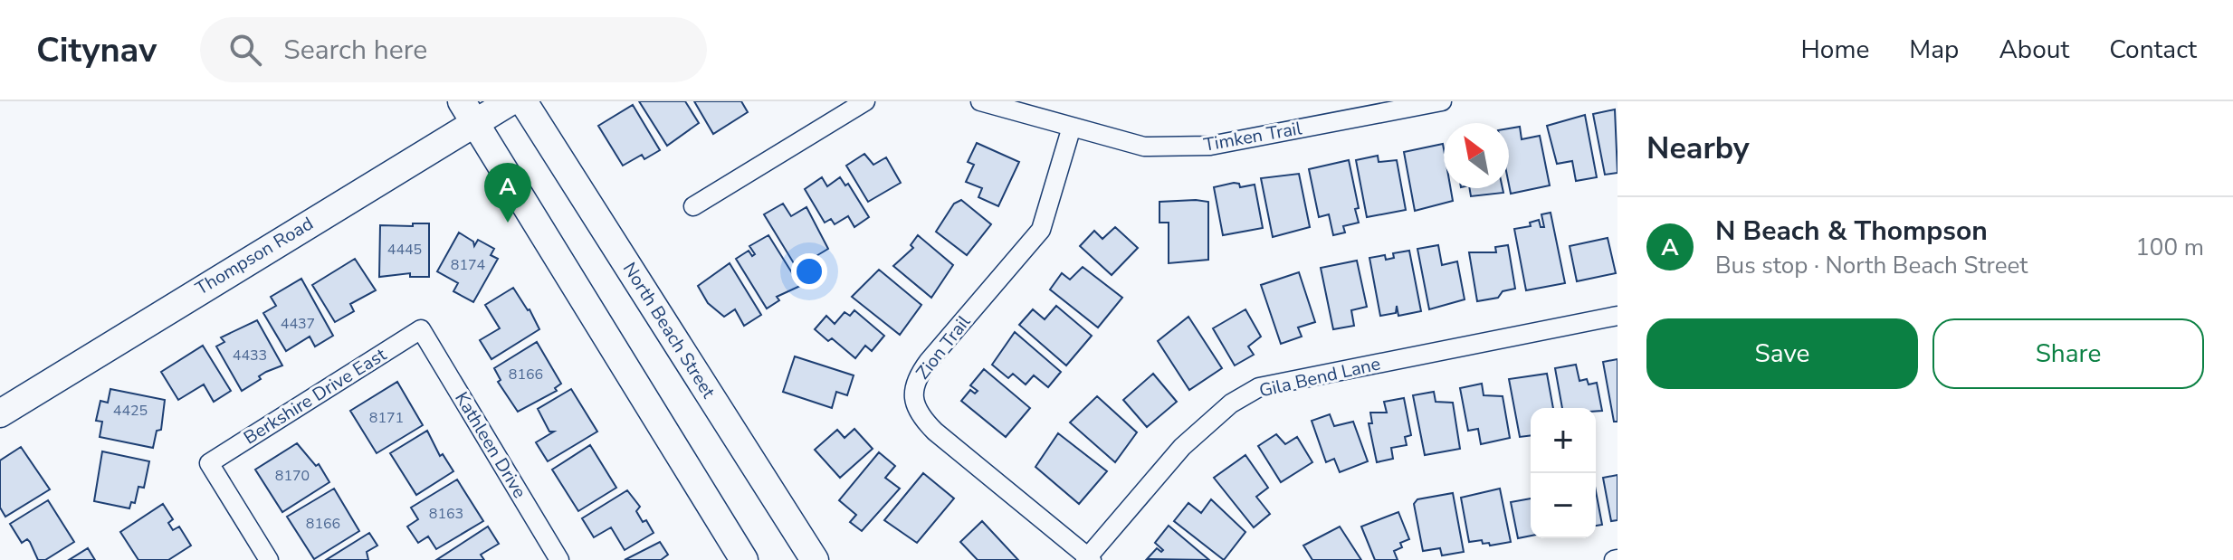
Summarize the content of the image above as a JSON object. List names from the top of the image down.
{
  "streets": {
    "main road": ["Thompson Road", "North Beach Street"],
    "street": [
      "Timken Trail",
      "Zion Trail",
      "Gila Bend Lane",
      "Berkshire Drive East",
      "Kathleen Drive"
    ]
  },
  "crossings": [
    ["Timken Trail", "Zion Trail"],
    ["Zion Trail", "Gila Bend Lane"],
    ["Berkshire Drive East", "Kathleen Drive"]
  ],
  "house_numbers": [
    "4445",
    "8174",
    "4437",
    "4433",
    "8166",
    "4425",
    "8171",
    "8170",
    "8163",
    "8166"
  ],
  "north": "top left",
  "page": {
    "header": "Citynav",
    "search": "Search here",
    "nav": [
      "Home",
      "Map",
      "About",
      "Contact"
    ],
    "heading": "Nearby",
    "pins": "A",
    "list": [
      {
        "mark": "A",
        "name": "N Beach & Thompson",
        "note": "Bus stop · North Beach Street",
        "value": "100 m"
      }
    ],
    "buttons": ["Save", "Share"],
    "map_buttons": ["+", "−"]
  }
}
